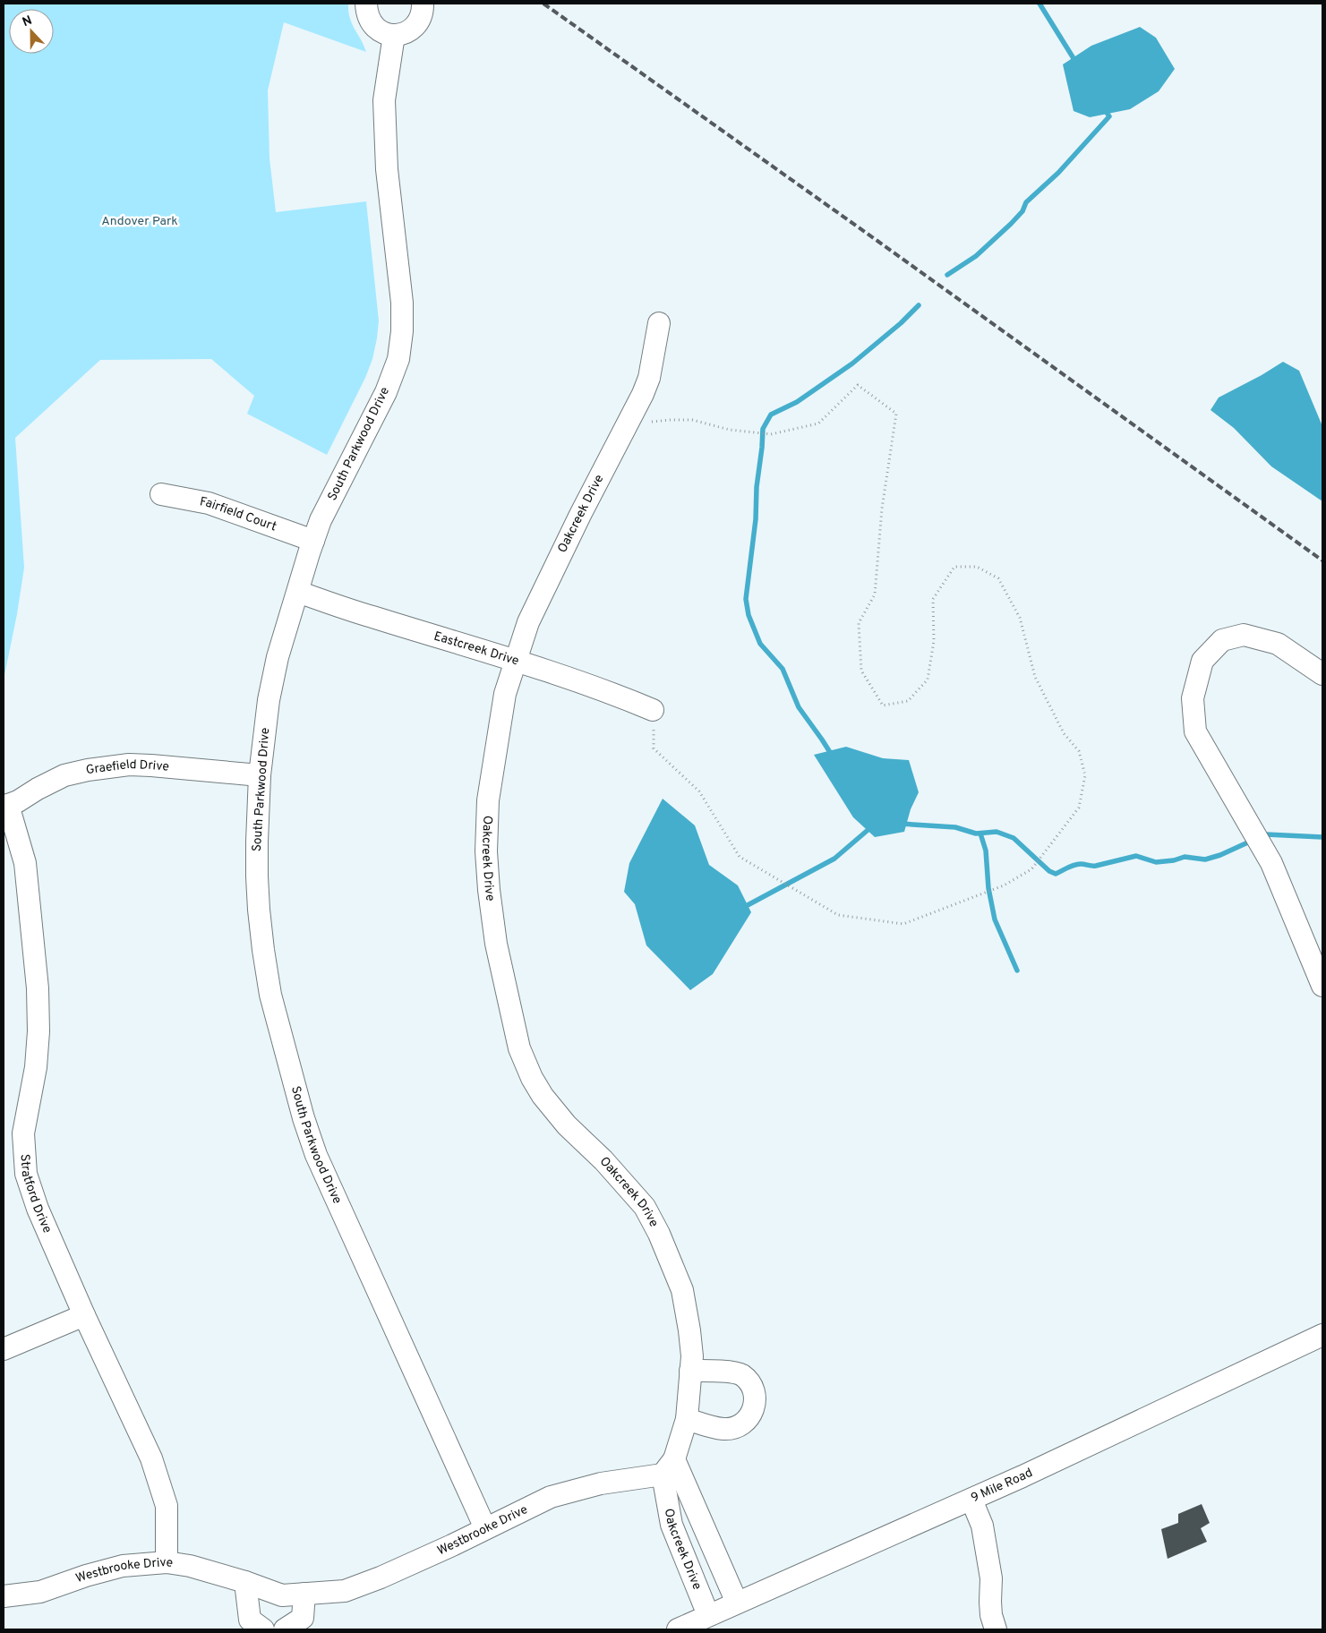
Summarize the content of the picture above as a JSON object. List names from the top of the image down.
{
  "streets": {
    "street": [
      "South Parkwood Drive",
      "Oakcreek Drive",
      "Fairfield Court",
      "Eastcreek Drive",
      "Graefield Drive",
      "Stratford Drive",
      "9 Mile Road",
      "Westbrooke Drive"
    ]
  },
  "crossings": [
    ["South Parkwood Drive", "Fairfield Court"],
    ["South Parkwood Drive", "Eastcreek Drive"],
    ["South Parkwood Drive", "Graefield Drive"],
    ["South Parkwood Drive", "Westbrooke Drive"],
    ["Oakcreek Drive", "Eastcreek Drive"],
    ["Oakcreek Drive", "9 Mile Road"],
    ["Oakcreek Drive", "Westbrooke Drive"],
    ["Graefield Drive", "Stratford Drive"],
    ["Stratford Drive", "Westbrooke Drive"]
  ],
  "parks": ["Andover Park"],
  "north": "top"
}
